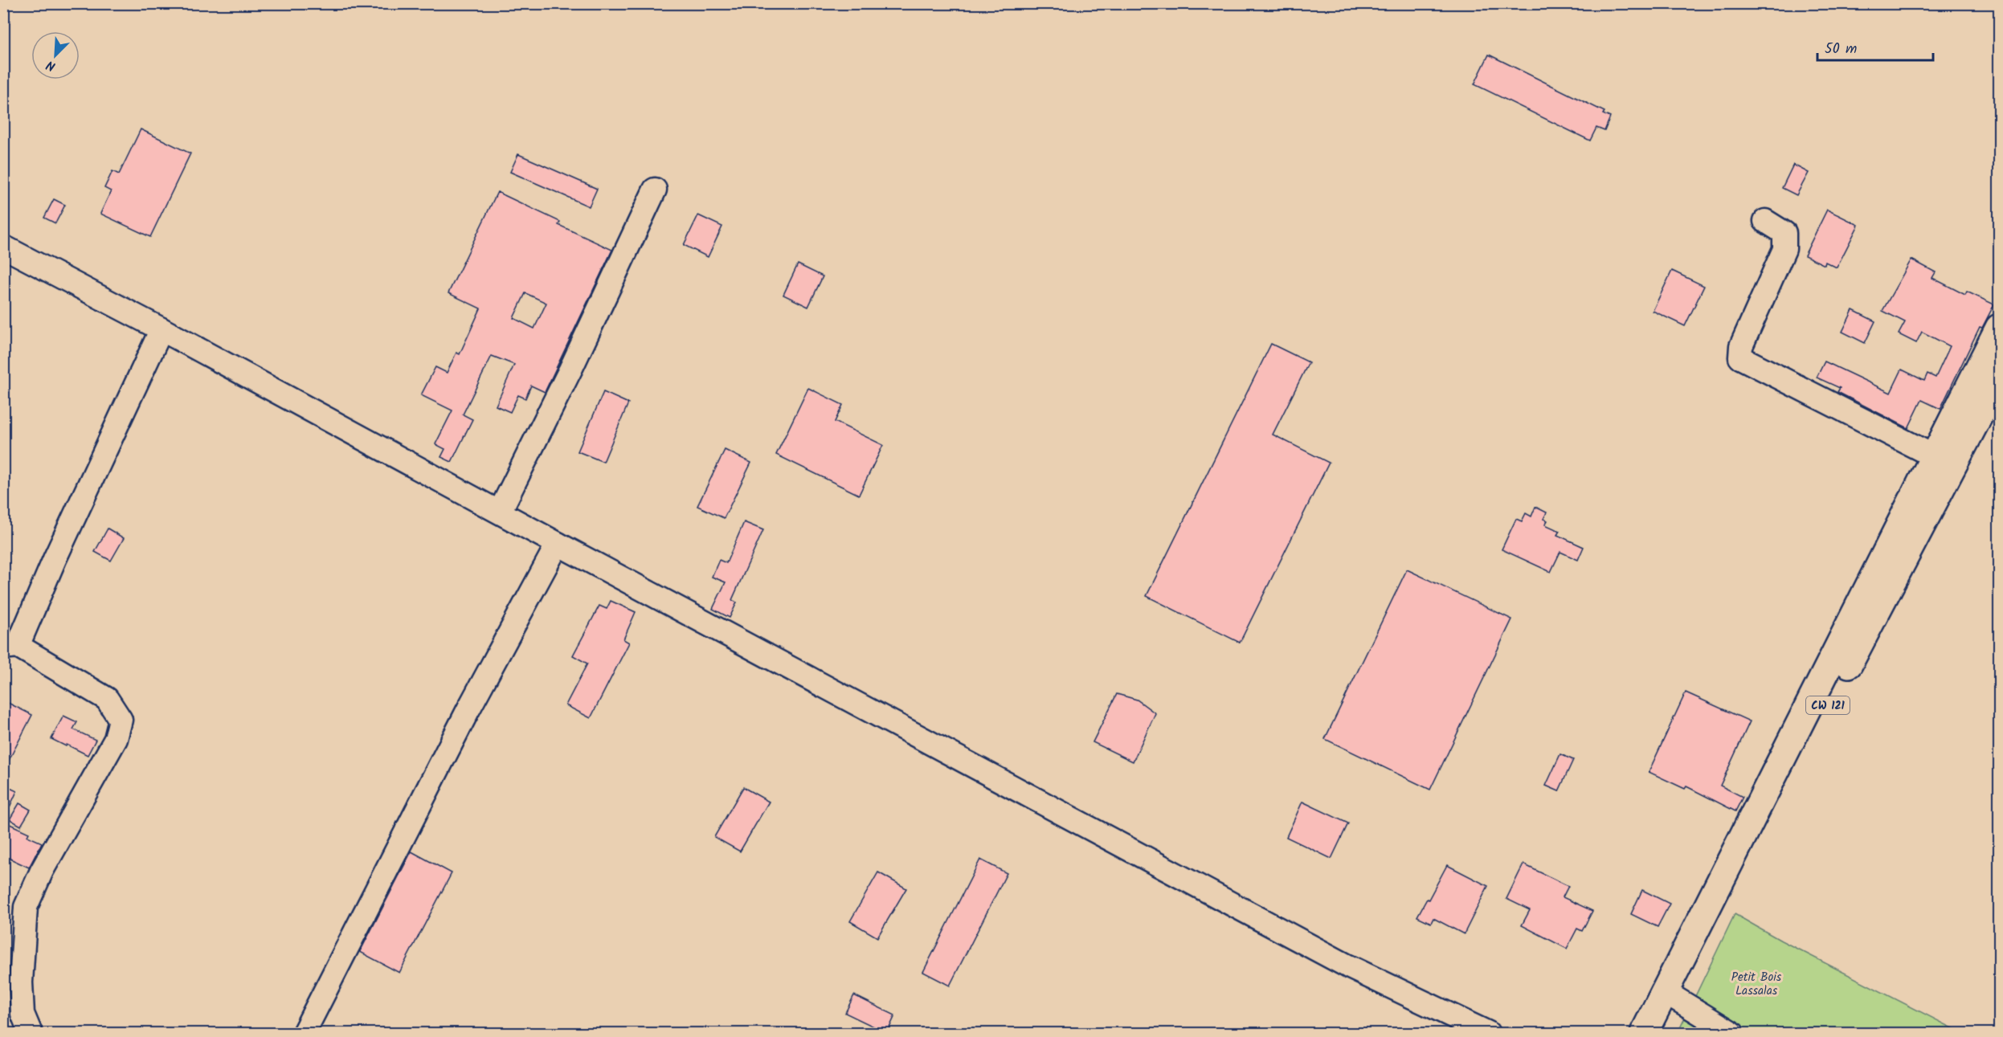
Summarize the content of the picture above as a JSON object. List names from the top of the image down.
{
  "streets": {
    "highway": ["CW 121"]
  },
  "parks": ["Petit Bois Lassalas"],
  "scale_bar": "50 m",
  "north": "bottom left"
}
